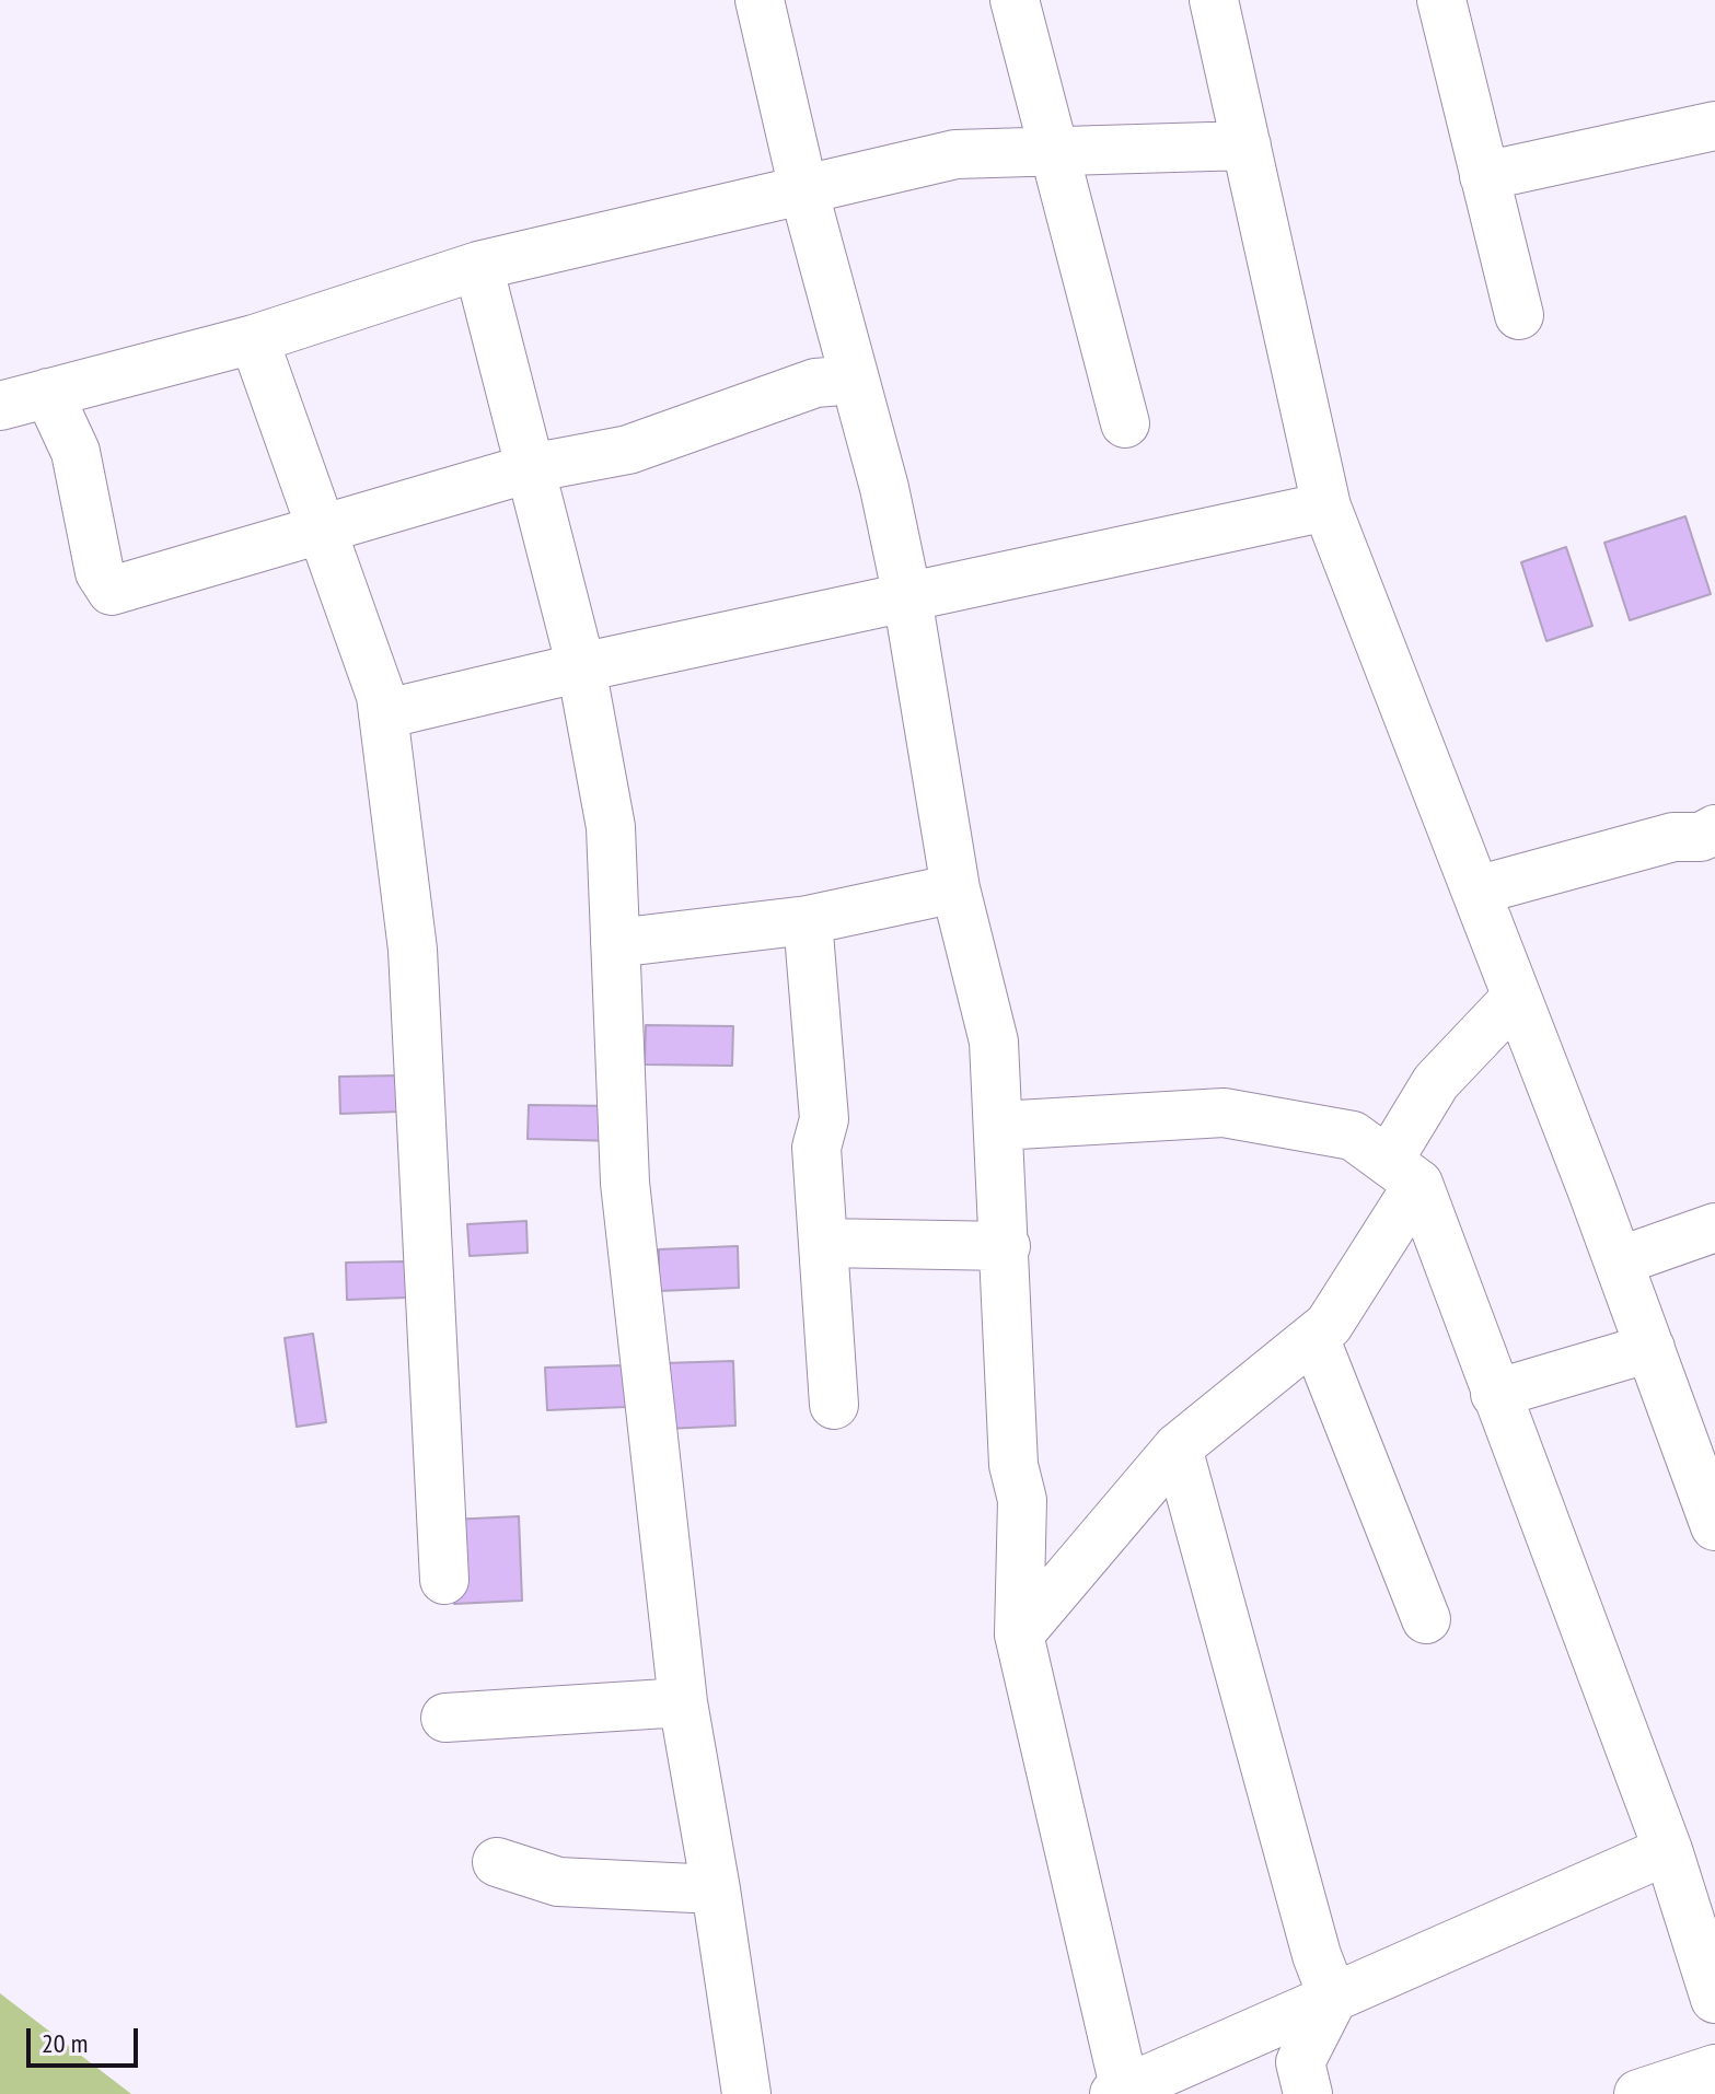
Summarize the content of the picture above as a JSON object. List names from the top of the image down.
{
  "scale_bar": "20 m"
}
